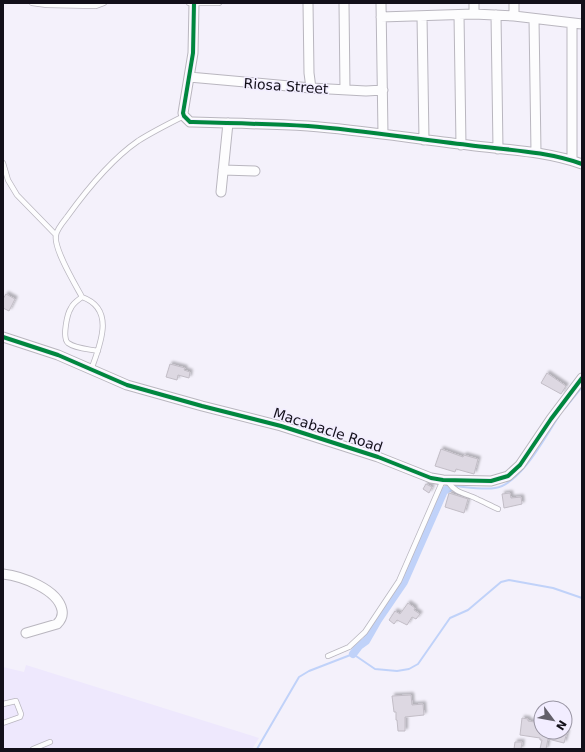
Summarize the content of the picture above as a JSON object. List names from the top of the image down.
{
  "streets": {
    "street": ["Riosa Street", "Macabacle Road"]
  },
  "north": "bottom right"
}
